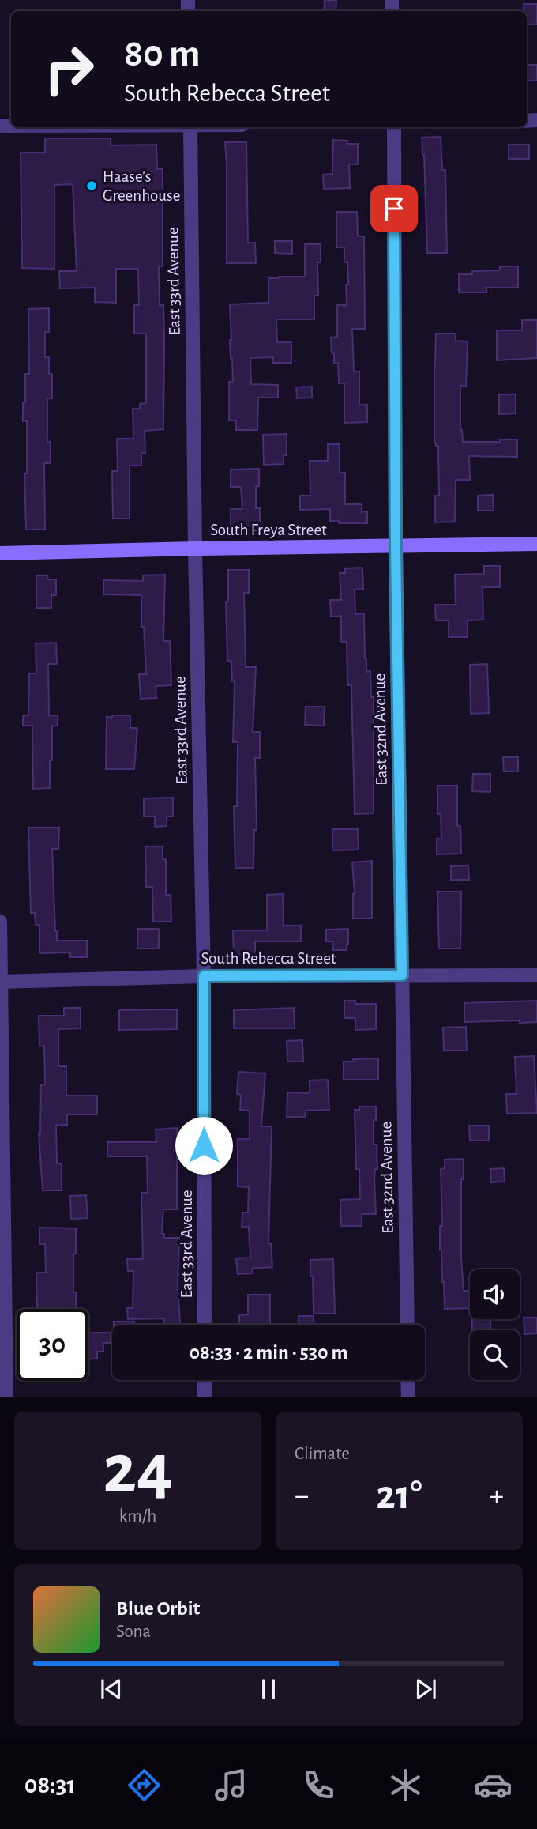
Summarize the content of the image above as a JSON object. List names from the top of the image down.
{
  "streets": {
    "main road": ["South Freya Street"],
    "street": ["East 33rd Avenue", "East 32nd Avenue", "South Rebecca Street"]
  },
  "crossings": [
    ["East 33rd Avenue", "South Freya Street"],
    ["East 33rd Avenue", "South Rebecca Street"],
    ["South Freya Street", "East 32nd Avenue"],
    ["East 32nd Avenue", "South Rebecca Street"]
  ],
  "places": ["Haase's Greenhouse"],
  "page": {
    "turn": ["80 m", "South Rebecca Street"],
    "limit": "30",
    "trip": "08:33 · 2 min · 530 m",
    "tile": [
      ["24", "km/h"],
      "Climate"
    ],
    "heat": ["−", "21°", "+"],
    "song": ["Blue Orbit", "Sona"],
    "tabs": "08:31"
  }
}
